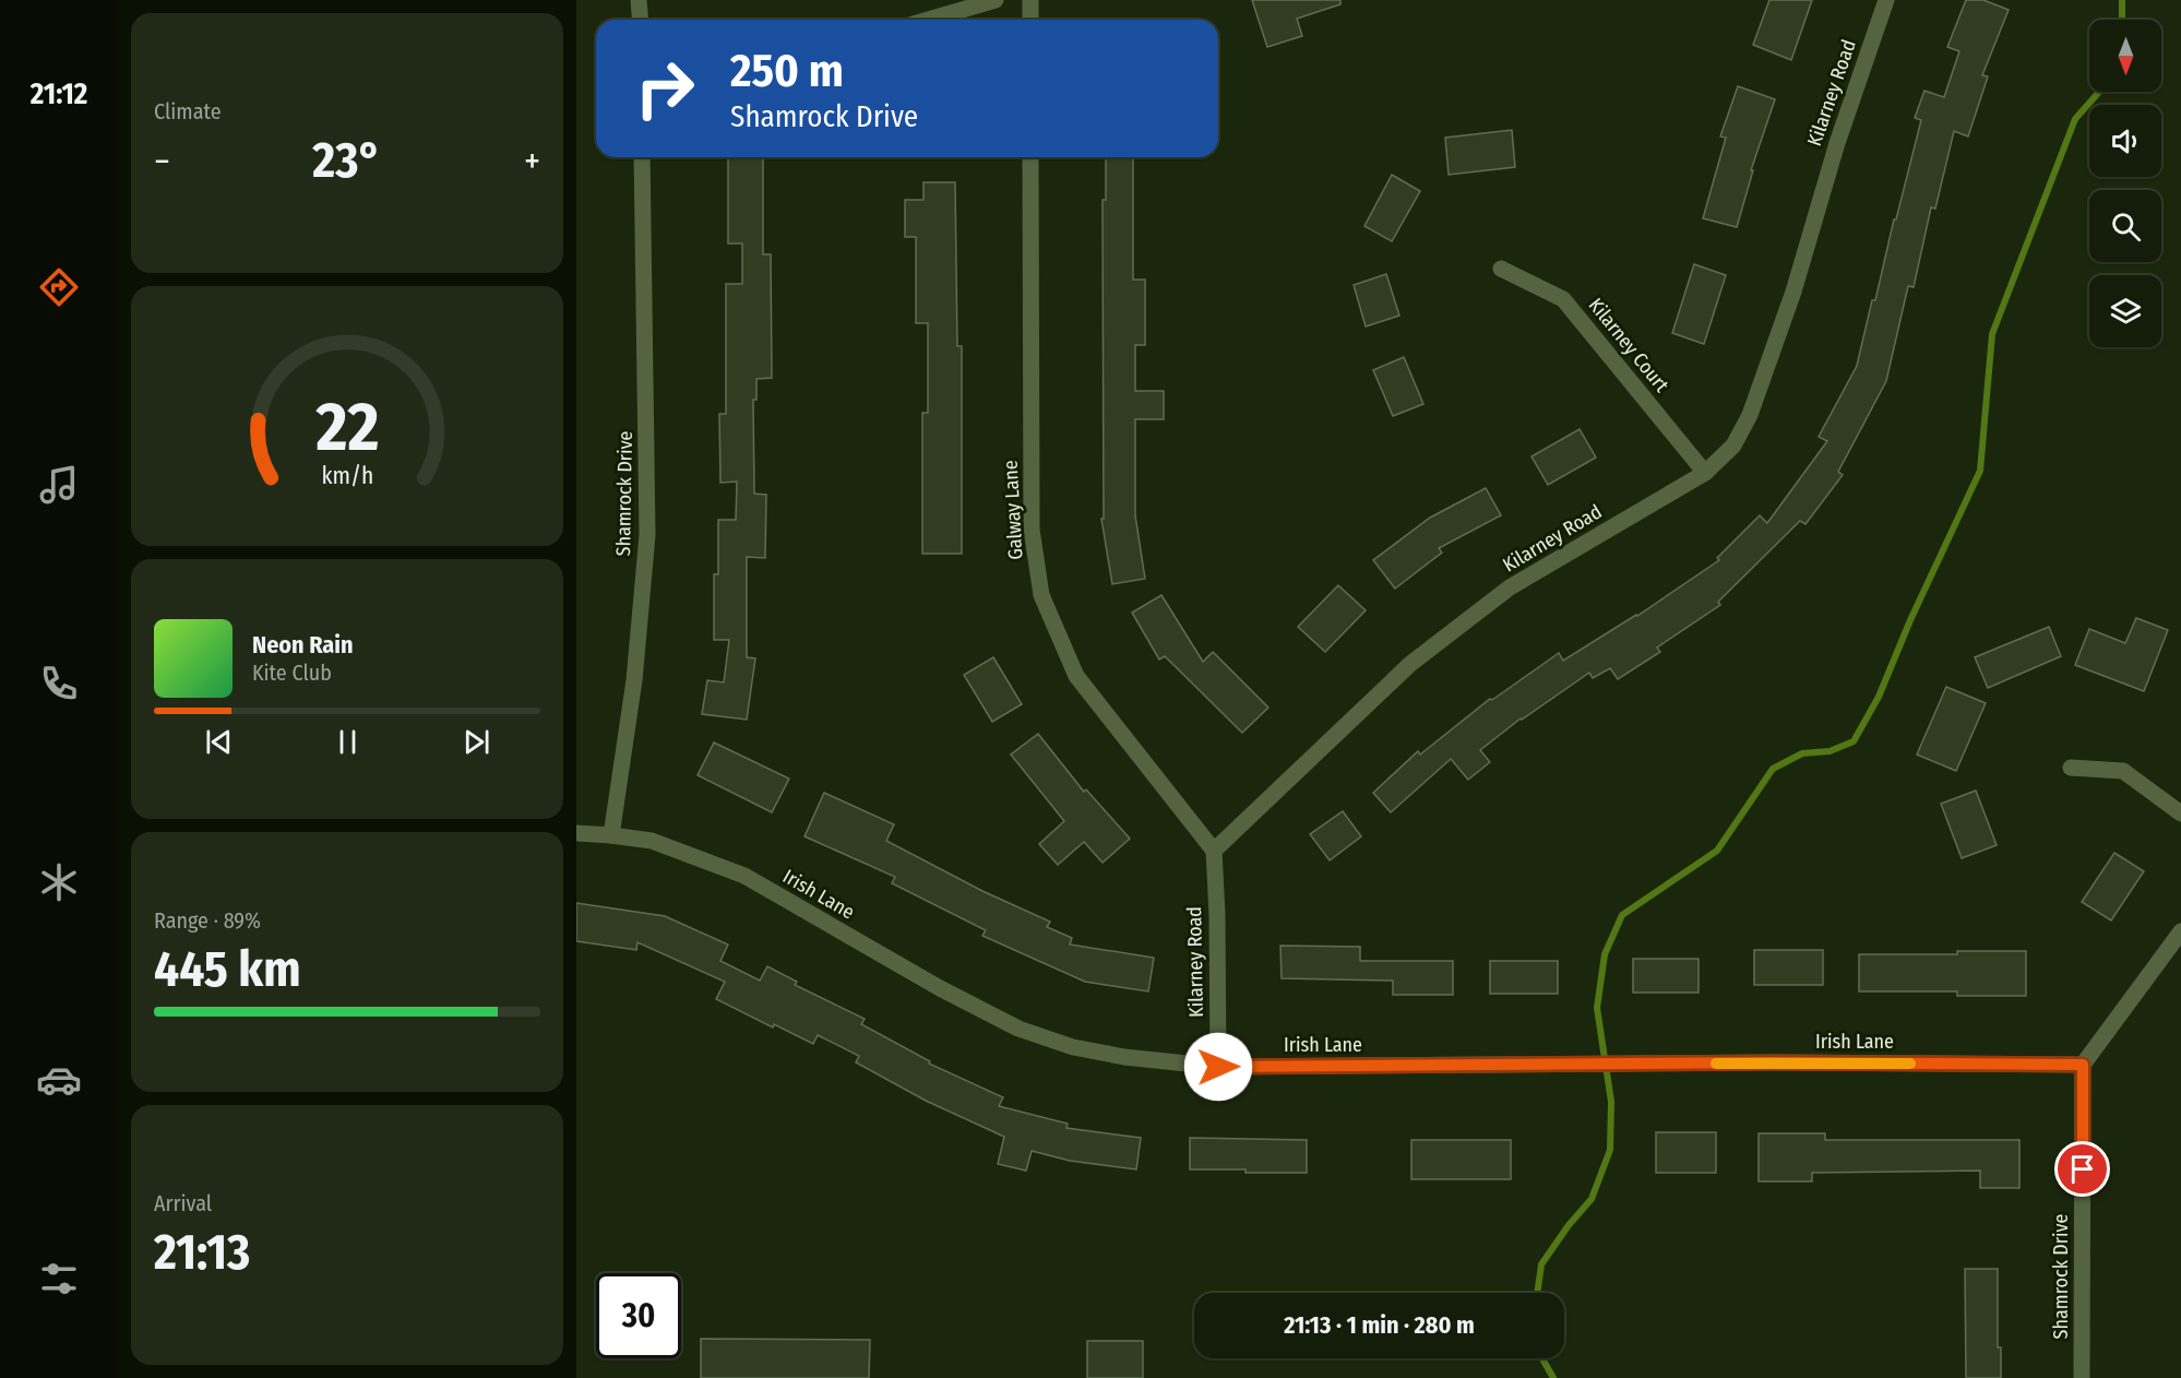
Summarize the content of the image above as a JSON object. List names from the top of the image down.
{
  "streets": {
    "street": [
      "Kilarney Road",
      "Kilarney Court",
      "Shamrock Drive",
      "Galway Lane",
      "Irish Lane"
    ]
  },
  "crossings": [
    ["Kilarney Road", "Kilarney Court"],
    ["Kilarney Road", "Galway Lane"],
    ["Kilarney Road", "Irish Lane"],
    ["Shamrock Drive", "Irish Lane"]
  ],
  "north": "bottom",
  "page": {
    "tabs": "21:12",
    "tile": [
      "Climate",
      ["Range · 89%", "445 km"],
      ["Arrival", "21:13"]
    ],
    "turn": ["250 m", "Shamrock Drive"],
    "heat": ["−", "23°", "+"],
    "song": ["Neon Rain", "Kite Club"],
    "limit": "30",
    "trip": "21:13 · 1 min · 280 m",
    "gauge": ["22", "km/h"]
  }
}
